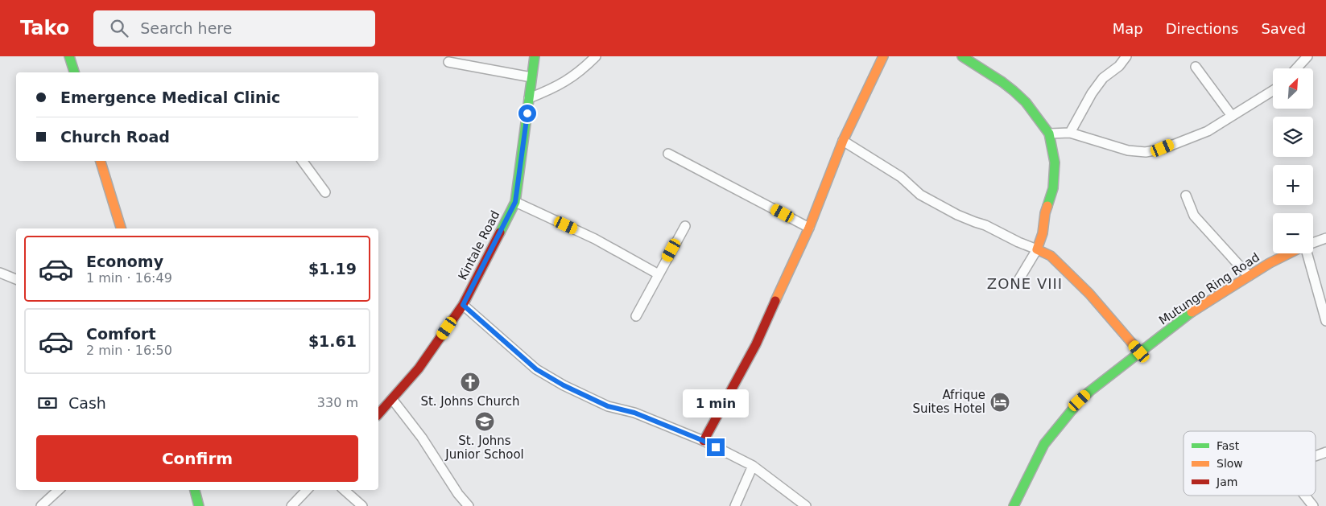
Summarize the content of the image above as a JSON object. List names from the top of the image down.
{
  "streets": {
    "street": ["Kintale Road", "Mutungo Ring Road"]
  },
  "districts": ["ZONE VIII"],
  "places": {
    "church": ["St. Johns Church"],
    "hotel": ["Afrique Suites Hotel"],
    "school or university": ["St. Johns Junior School"]
  },
  "legend": ["Fast", "Slow", "Jam"],
  "north": "top right",
  "page": {
    "header": "Tako",
    "search": "Search here",
    "nav": ["Map", "Directions", "Saved"],
    "map_buttons": ["+", "−"],
    "banner": ["Emergence Medical Clinic", "Church Road"],
    "list": [
      {
        "name": "Economy",
        "note": "1 min · 16:49",
        "value": "$1.19"
      },
      {
        "name": "Comfort",
        "note": "2 min · 16:50",
        "value": "$1.61"
      }
    ],
    "pay": ["Cash", "330 m"],
    "bubble": "1 min",
    "buttons": "Confirm"
  }
}
